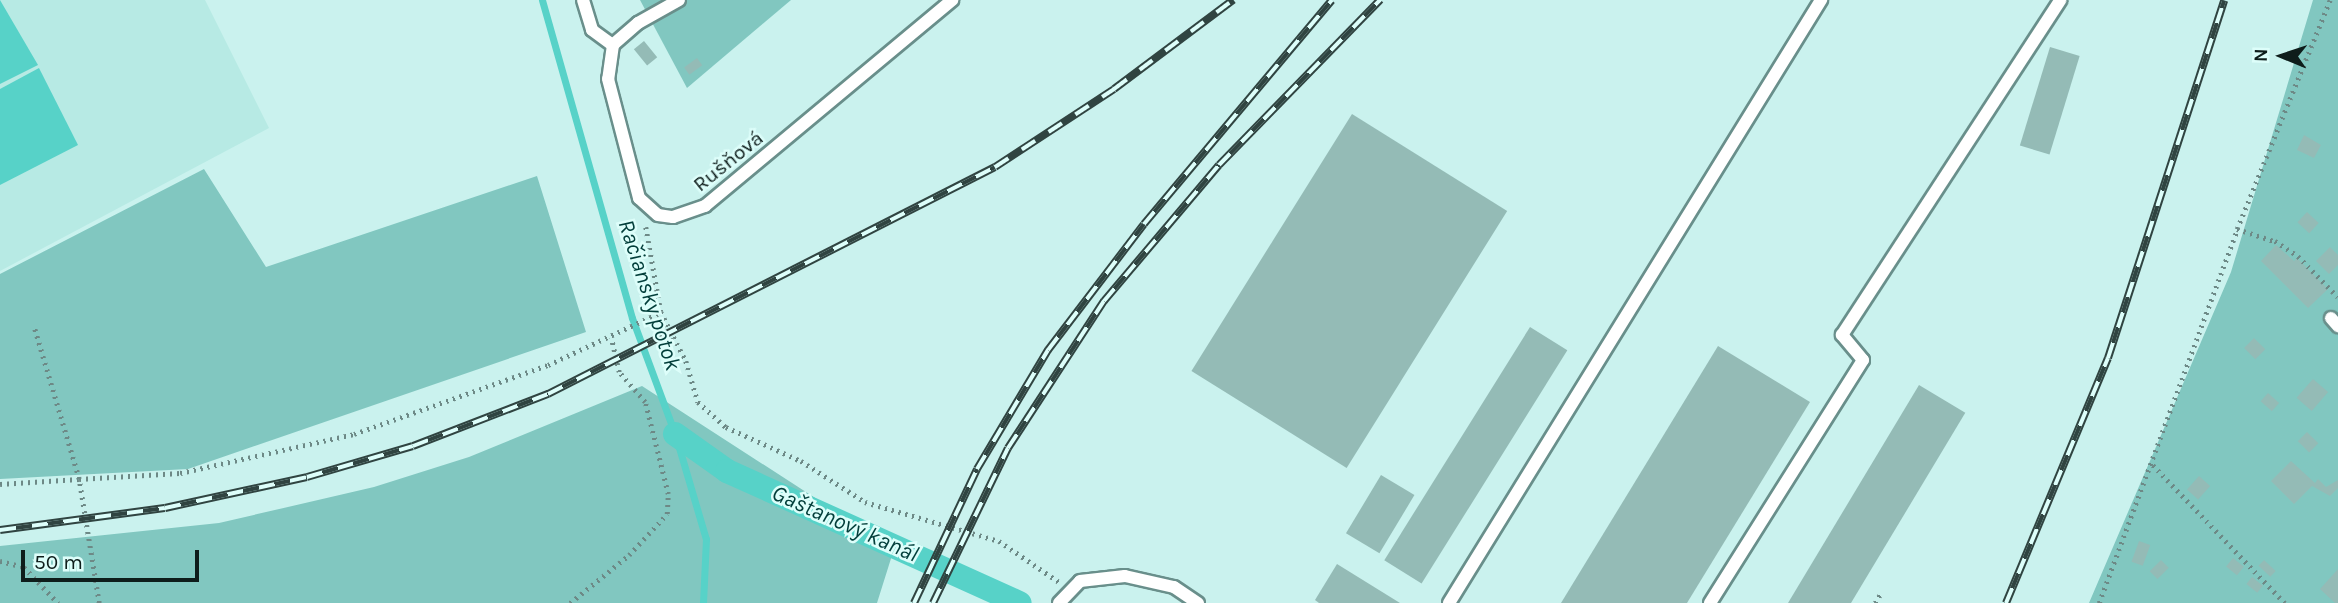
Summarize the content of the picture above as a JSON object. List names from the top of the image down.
{
  "streets": {
    "lane": ["Rušňová"]
  },
  "water": ["Račiansky potok", "Gaštanový kanál"],
  "scale_bar": "50 m",
  "north": "left"
}
